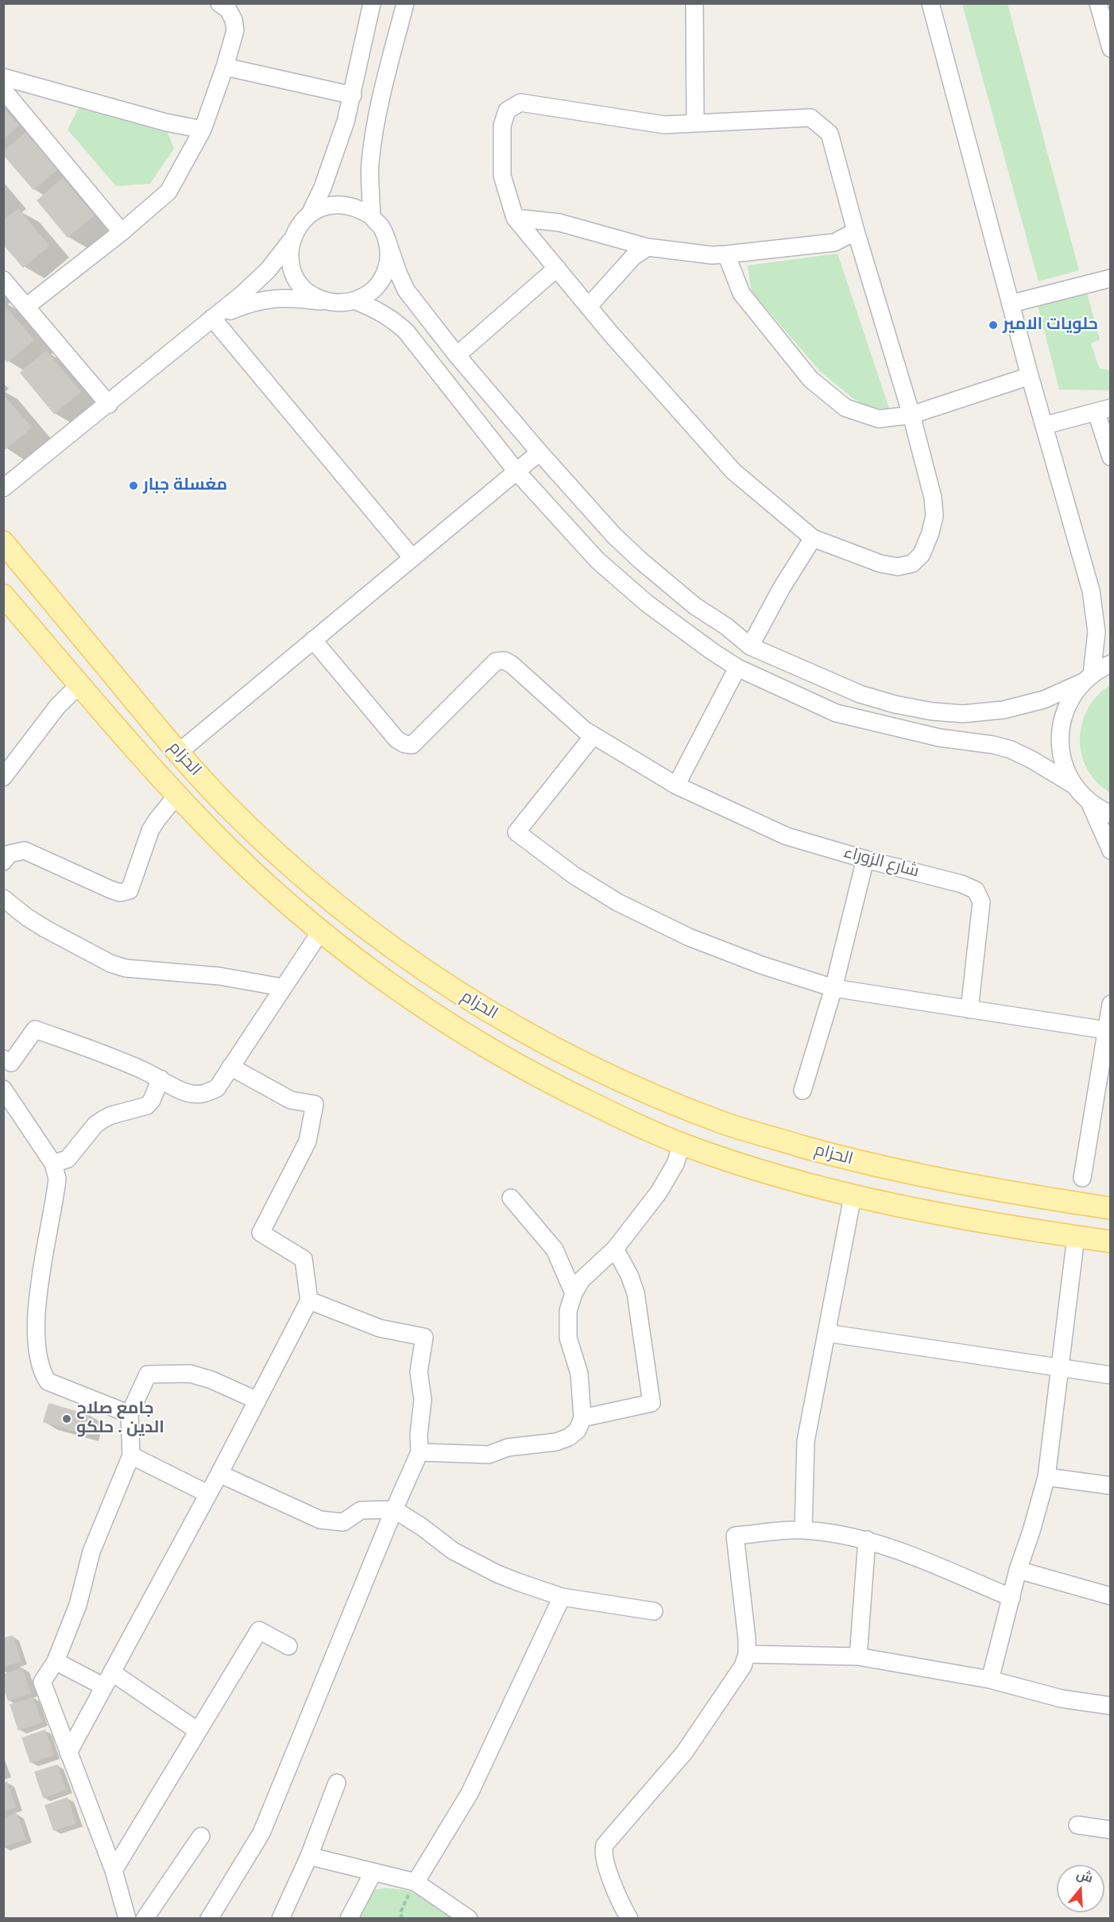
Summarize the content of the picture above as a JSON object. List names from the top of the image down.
{
  "streets": {
    "main road": ["الحزام"],
    "street": ["شارع الزوراء"]
  },
  "places": ["حلويات الامير", "مغسلة جبار", "جامع صلاح الدين . حلكو"],
  "north": "top"
}
